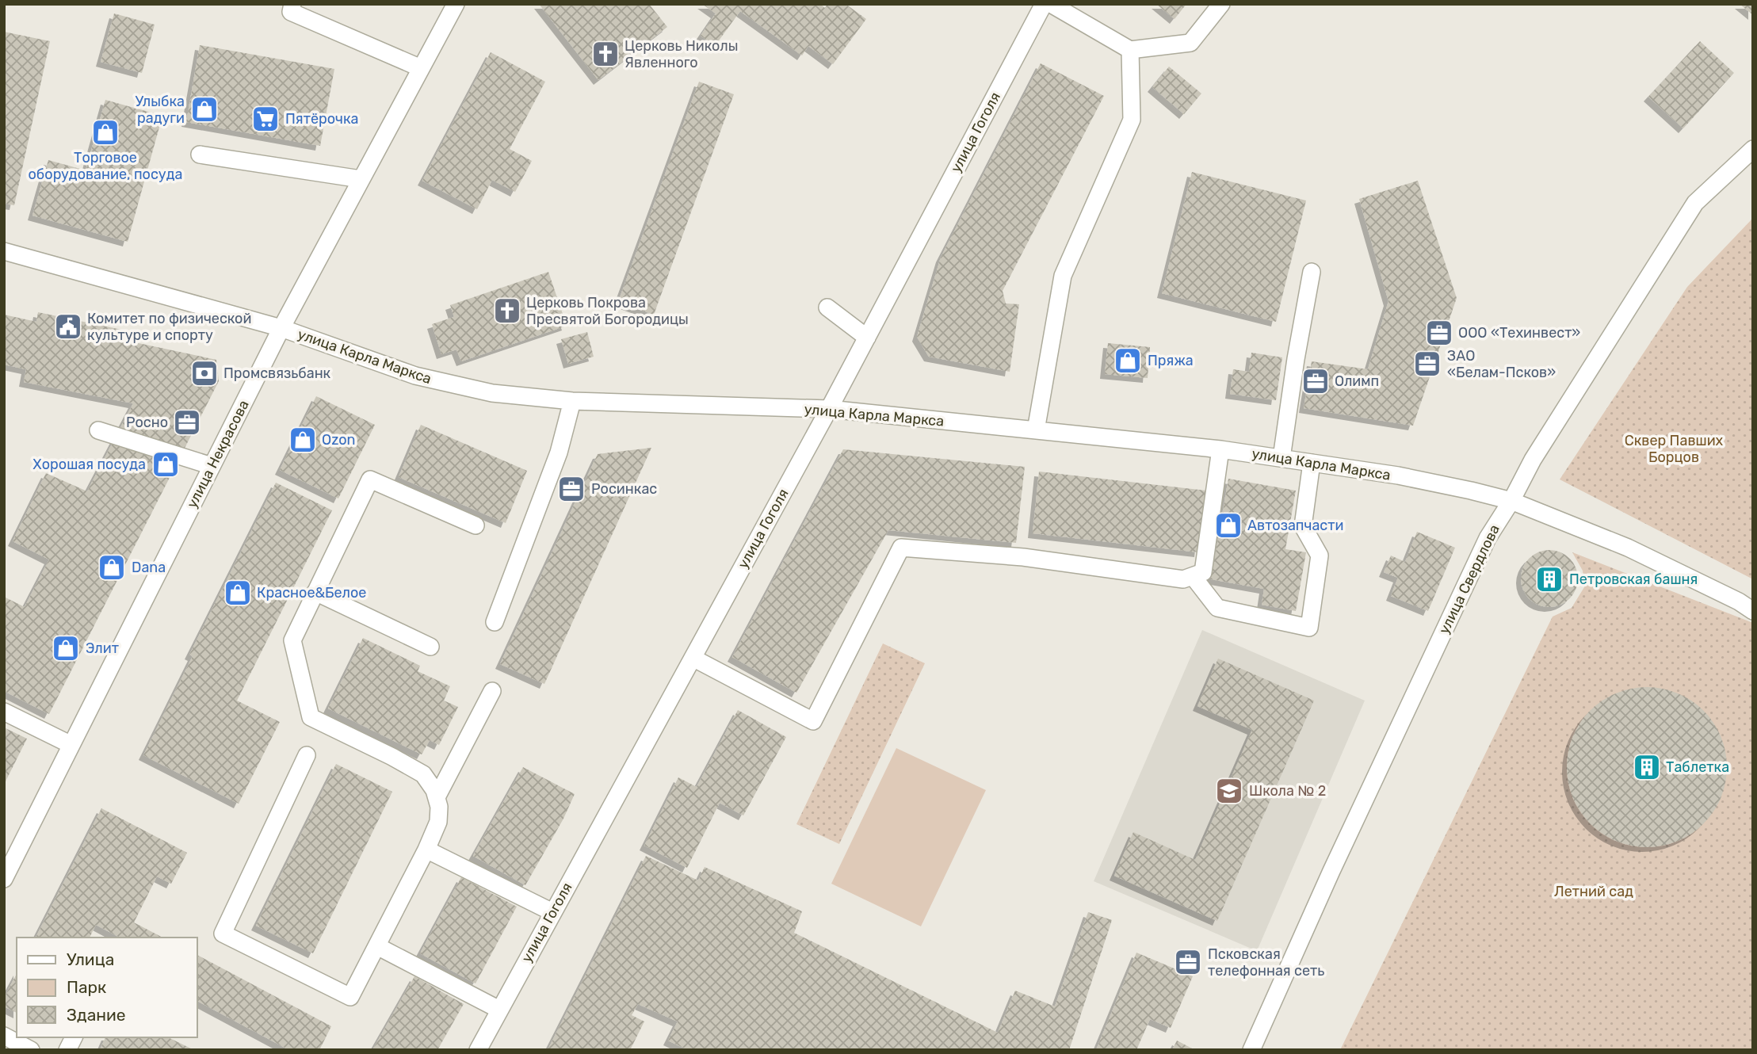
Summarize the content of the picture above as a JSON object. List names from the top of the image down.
{
  "streets": {
    "street": [
      "улица Гоголя",
      "улица Карла Маркса",
      "улица Некрасова",
      "улица Свердлова"
    ]
  },
  "crossings": [
    ["улица Гоголя", "улица Карла Маркса"],
    ["улица Карла Маркса", "улица Некрасова"],
    ["улица Карла Маркса", "улица Свердлова"]
  ],
  "parks": ["Сквер Павших Борцов", "Летний сад"],
  "places": {
    "church": ["Церковь Николы Явленного", "Церковь Покрова Пресвятой Богородицы"],
    "shop": [
      "Улыбка радуги",
      "Торговое оборудование, посуда",
      "Пряжа",
      "Ozon",
      "Хорошая посуда",
      "Автозапчасти",
      "Dana",
      "Красное&Белое",
      "Элит"
    ],
    "supermarket": ["Пятёрочка"],
    "public building": ["Комитет по физической культуре и спорту"],
    "office": [
      "ООО «Техинвест»",
      "ЗАО «Белам-Псков»",
      "Олимп",
      "Росно",
      "Росинкас",
      "Псковская телефонная сеть"
    ],
    "bank": ["Промсвязьбанк"],
    "building": ["Петровская башня", "Таблетка"],
    "school or university": ["Школа № 2"]
  },
  "legend": ["Улица", "Парк", "Здание"]
}
